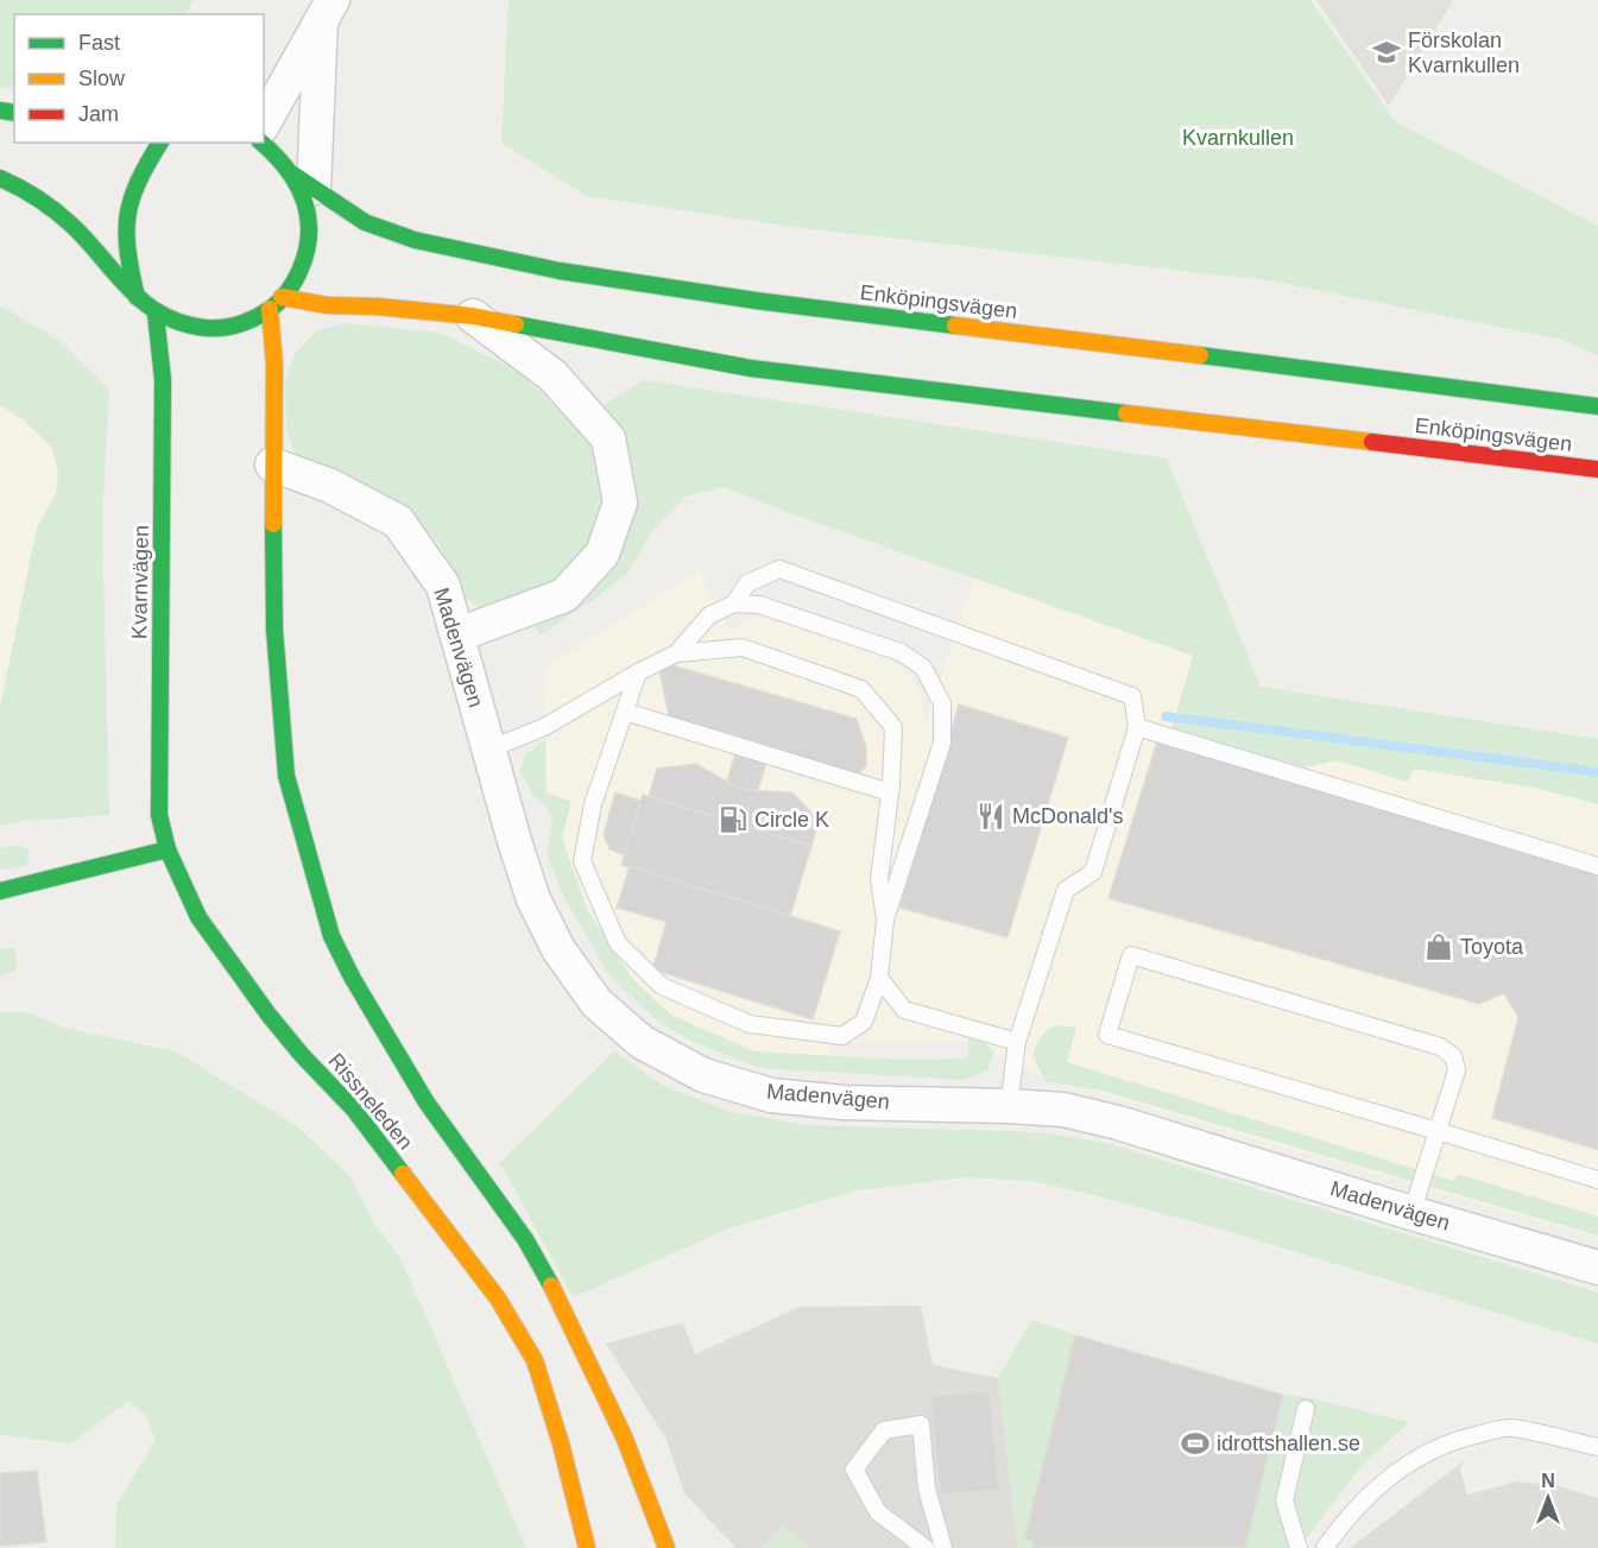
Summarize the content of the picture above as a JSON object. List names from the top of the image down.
{
  "streets": {
    "main road": ["Enköpingsvägen", "Kvarnvägen", "Rissneleden"],
    "street": ["Madenvägen"]
  },
  "crossings": [
    ["Kvarnvägen", "Rissneleden"],
    ["Madenvägen", "Rissneleden"]
  ],
  "parks": ["Kvarnkullen"],
  "places": {
    "school or university": ["Förskolan Kvarnkullen"],
    "restaurant": ["McDonald's"],
    "fuel station": ["Circle K"],
    "shop": ["Toyota"],
    "sports": ["idrottshallen.se"]
  },
  "legend": ["Fast", "Slow", "Jam"],
  "north": "top"
}
